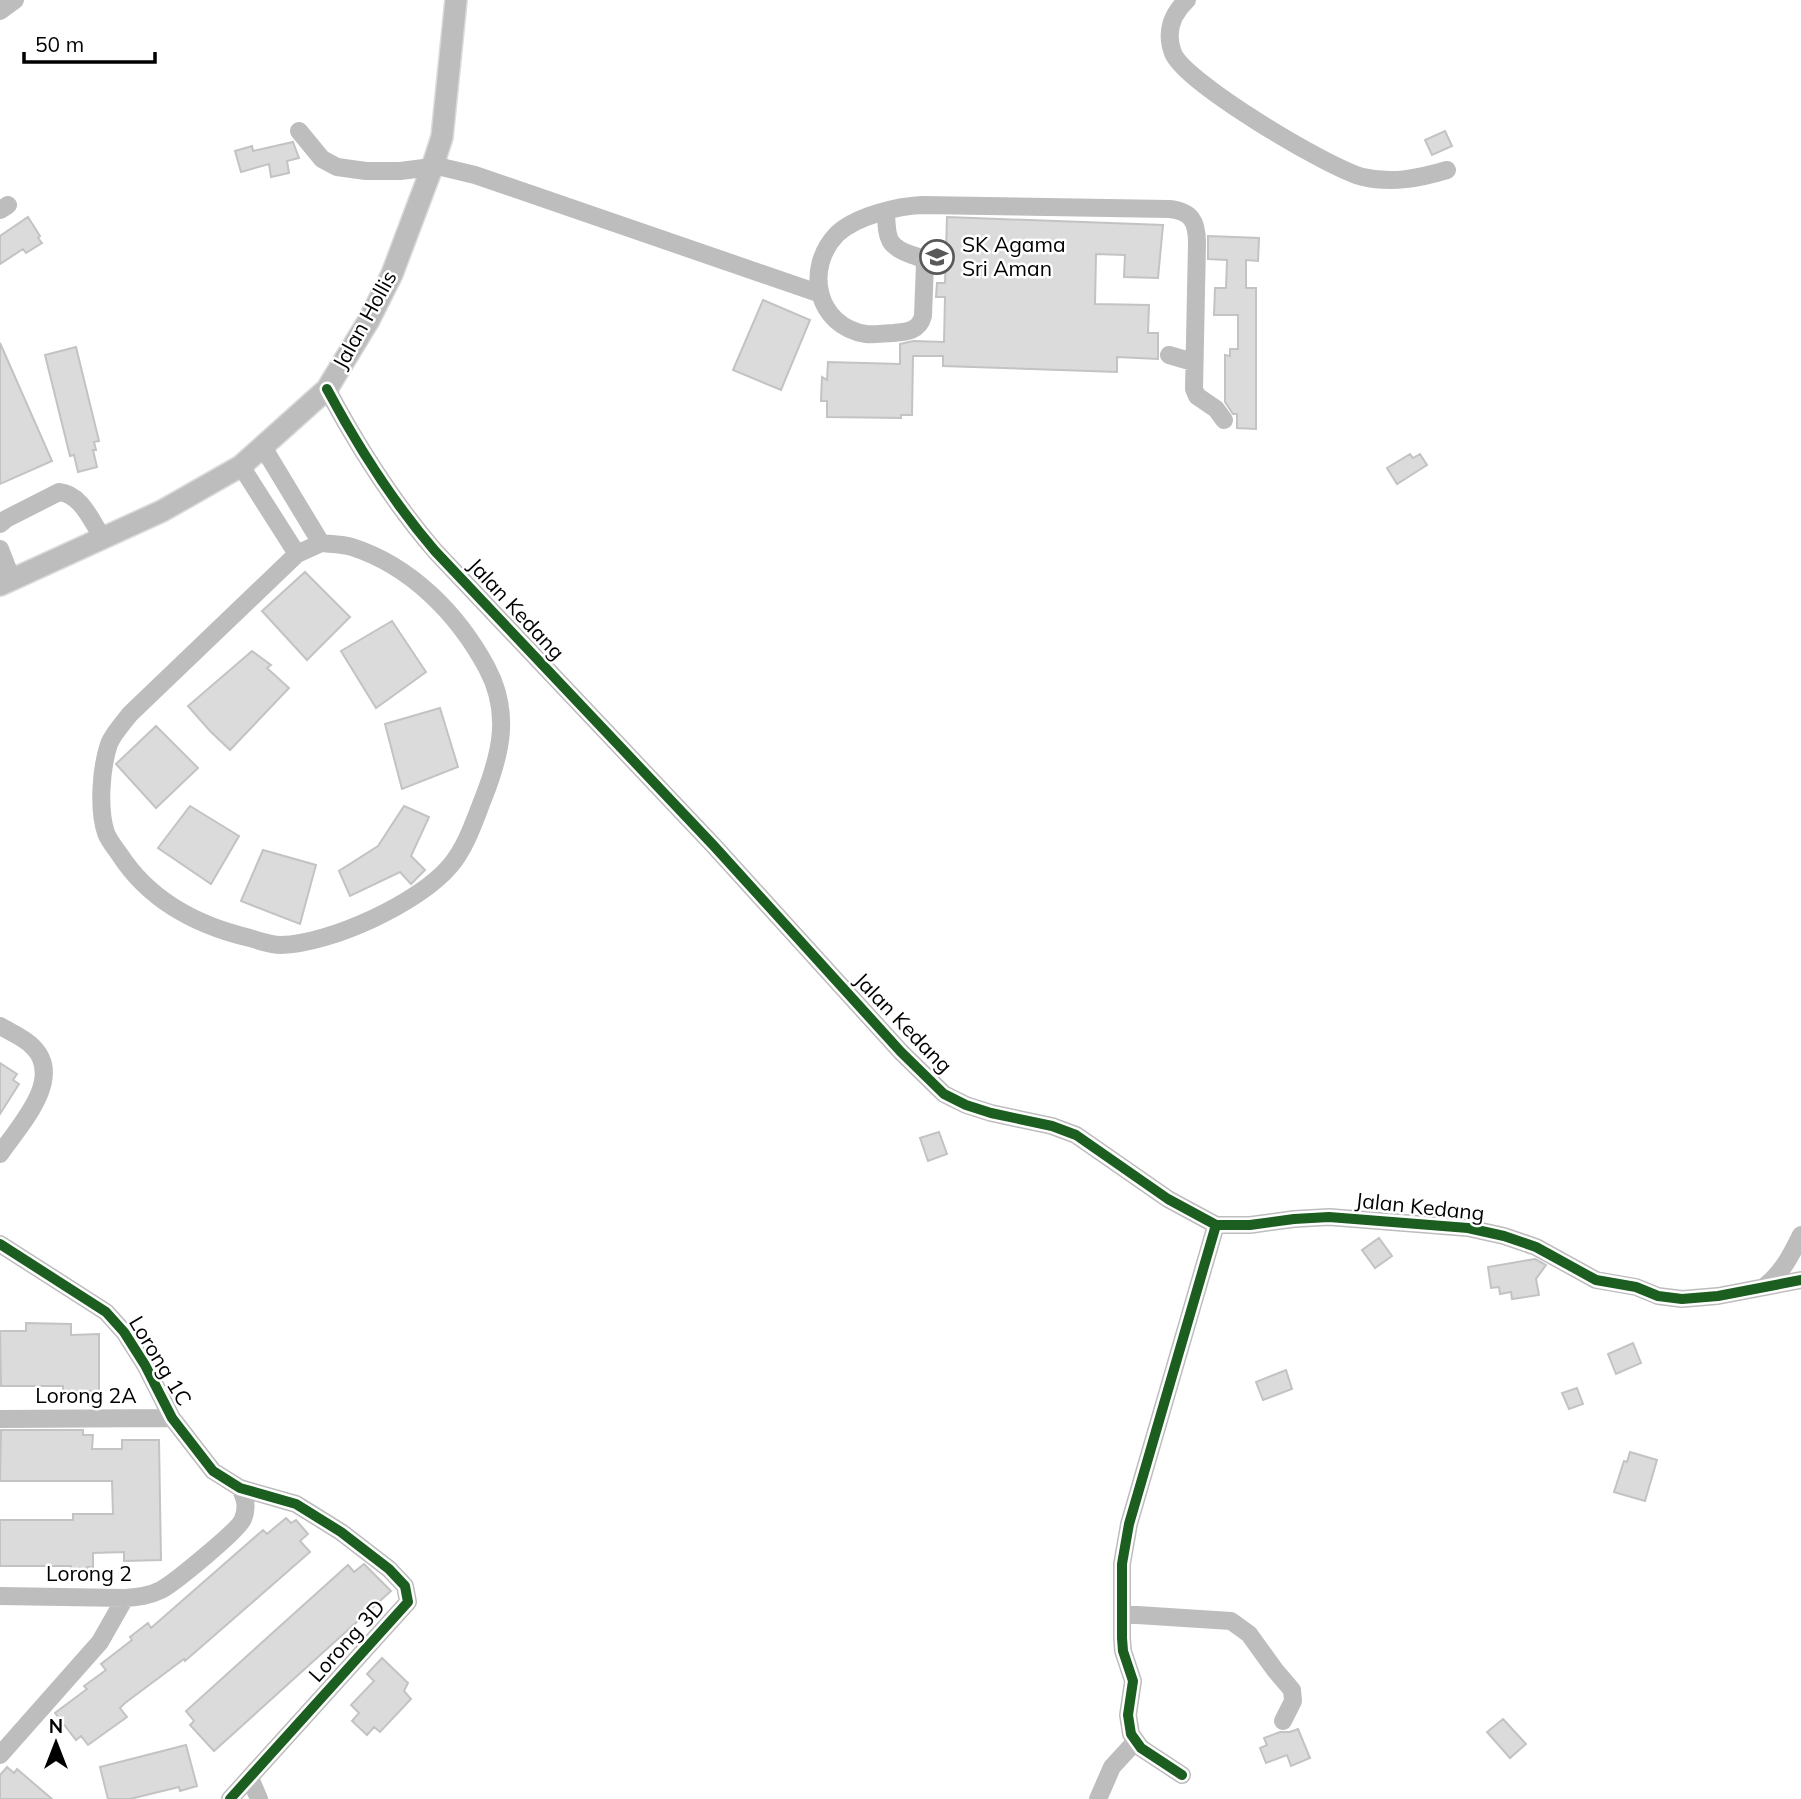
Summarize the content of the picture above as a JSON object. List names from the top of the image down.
{
  "streets": {
    "main road": ["Jalan Hollis"],
    "street": [
      "Jalan Kedang",
      "Lorong 1C",
      "Lorong 2A",
      "Lorong 2",
      "Lorong 3D"
    ]
  },
  "crossings": [
    ["Jalan Hollis", "Jalan Kedang"],
    ["Lorong 1C", "Lorong 2A"],
    ["Lorong 1C", "Lorong 2"],
    ["Lorong 1C", "Lorong 3D"],
    ["Lorong 2", "Lorong 3D"]
  ],
  "places": {
    "school or university": ["SK Agama Sri Aman"]
  },
  "scale_bar": "50 m",
  "north": "top"
}
